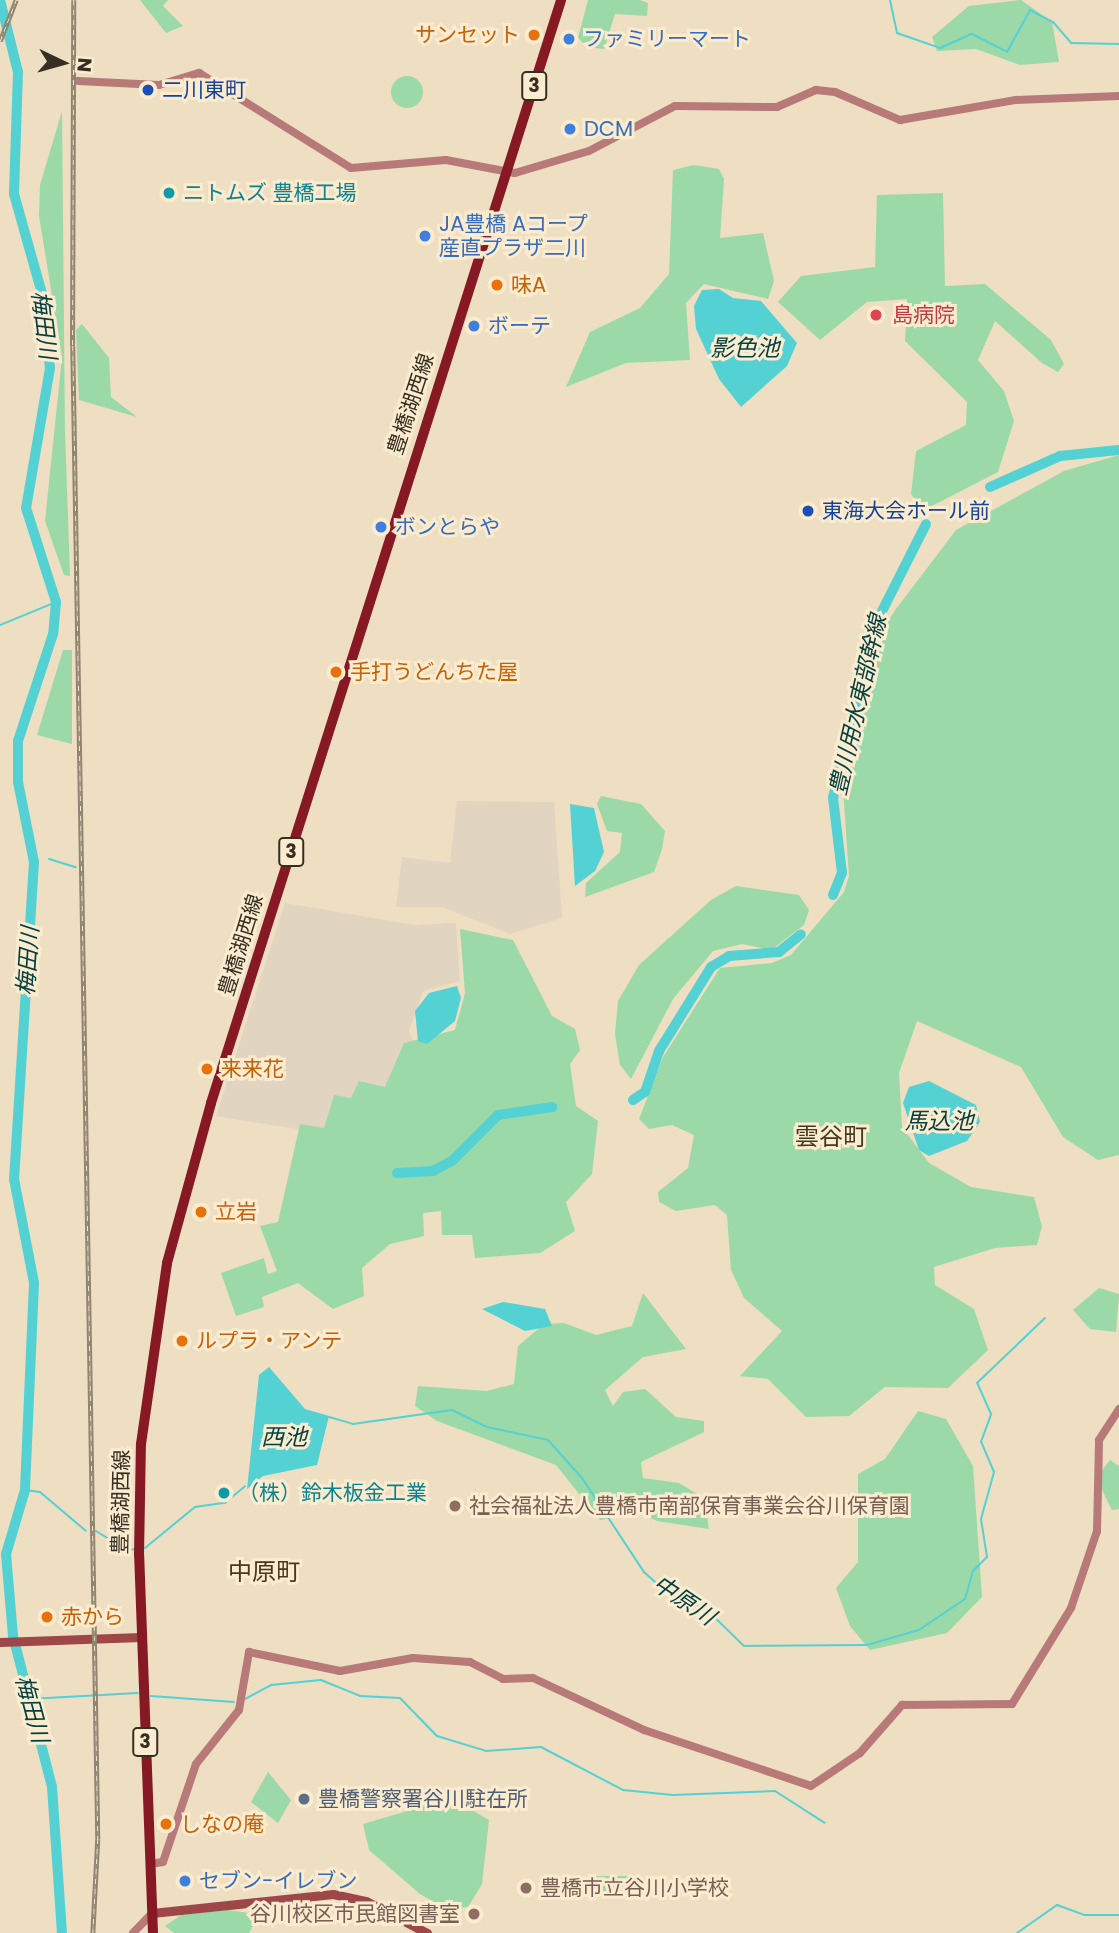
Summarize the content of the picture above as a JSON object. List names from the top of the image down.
{
  "streets": {
    "main road": ["3", "豊橋湖西線"]
  },
  "districts": ["雲谷町", "中原町"],
  "water": [
    "梅田川",
    "影色池",
    "豊川用水東部幹線",
    "馬込池",
    "西池",
    "中原川"
  ],
  "places": [
    "サンセット",
    "ファミリーマート",
    "二川東町",
    "DCM",
    "ニトムズ 豊橋工場",
    "JA豊橋 Aコープ 産直プラザ二川",
    "味A",
    "島病院",
    "ボーテ",
    "東海大会ホール前",
    "ボンとらや",
    "手打うどんちた屋",
    "来来花",
    "立岩",
    "ルプラ・アンテ",
    "（株）鈴木板金工業",
    "社会福祉法人豊橋市南部保育事業会谷川保育園",
    "赤から",
    "豊橋警察署谷川駐在所",
    "しなの庵",
    "セブン-イレブン",
    "豊橋市立谷川小学校",
    "谷川校区市民館図書室"
  ],
  "north": "right"
}
